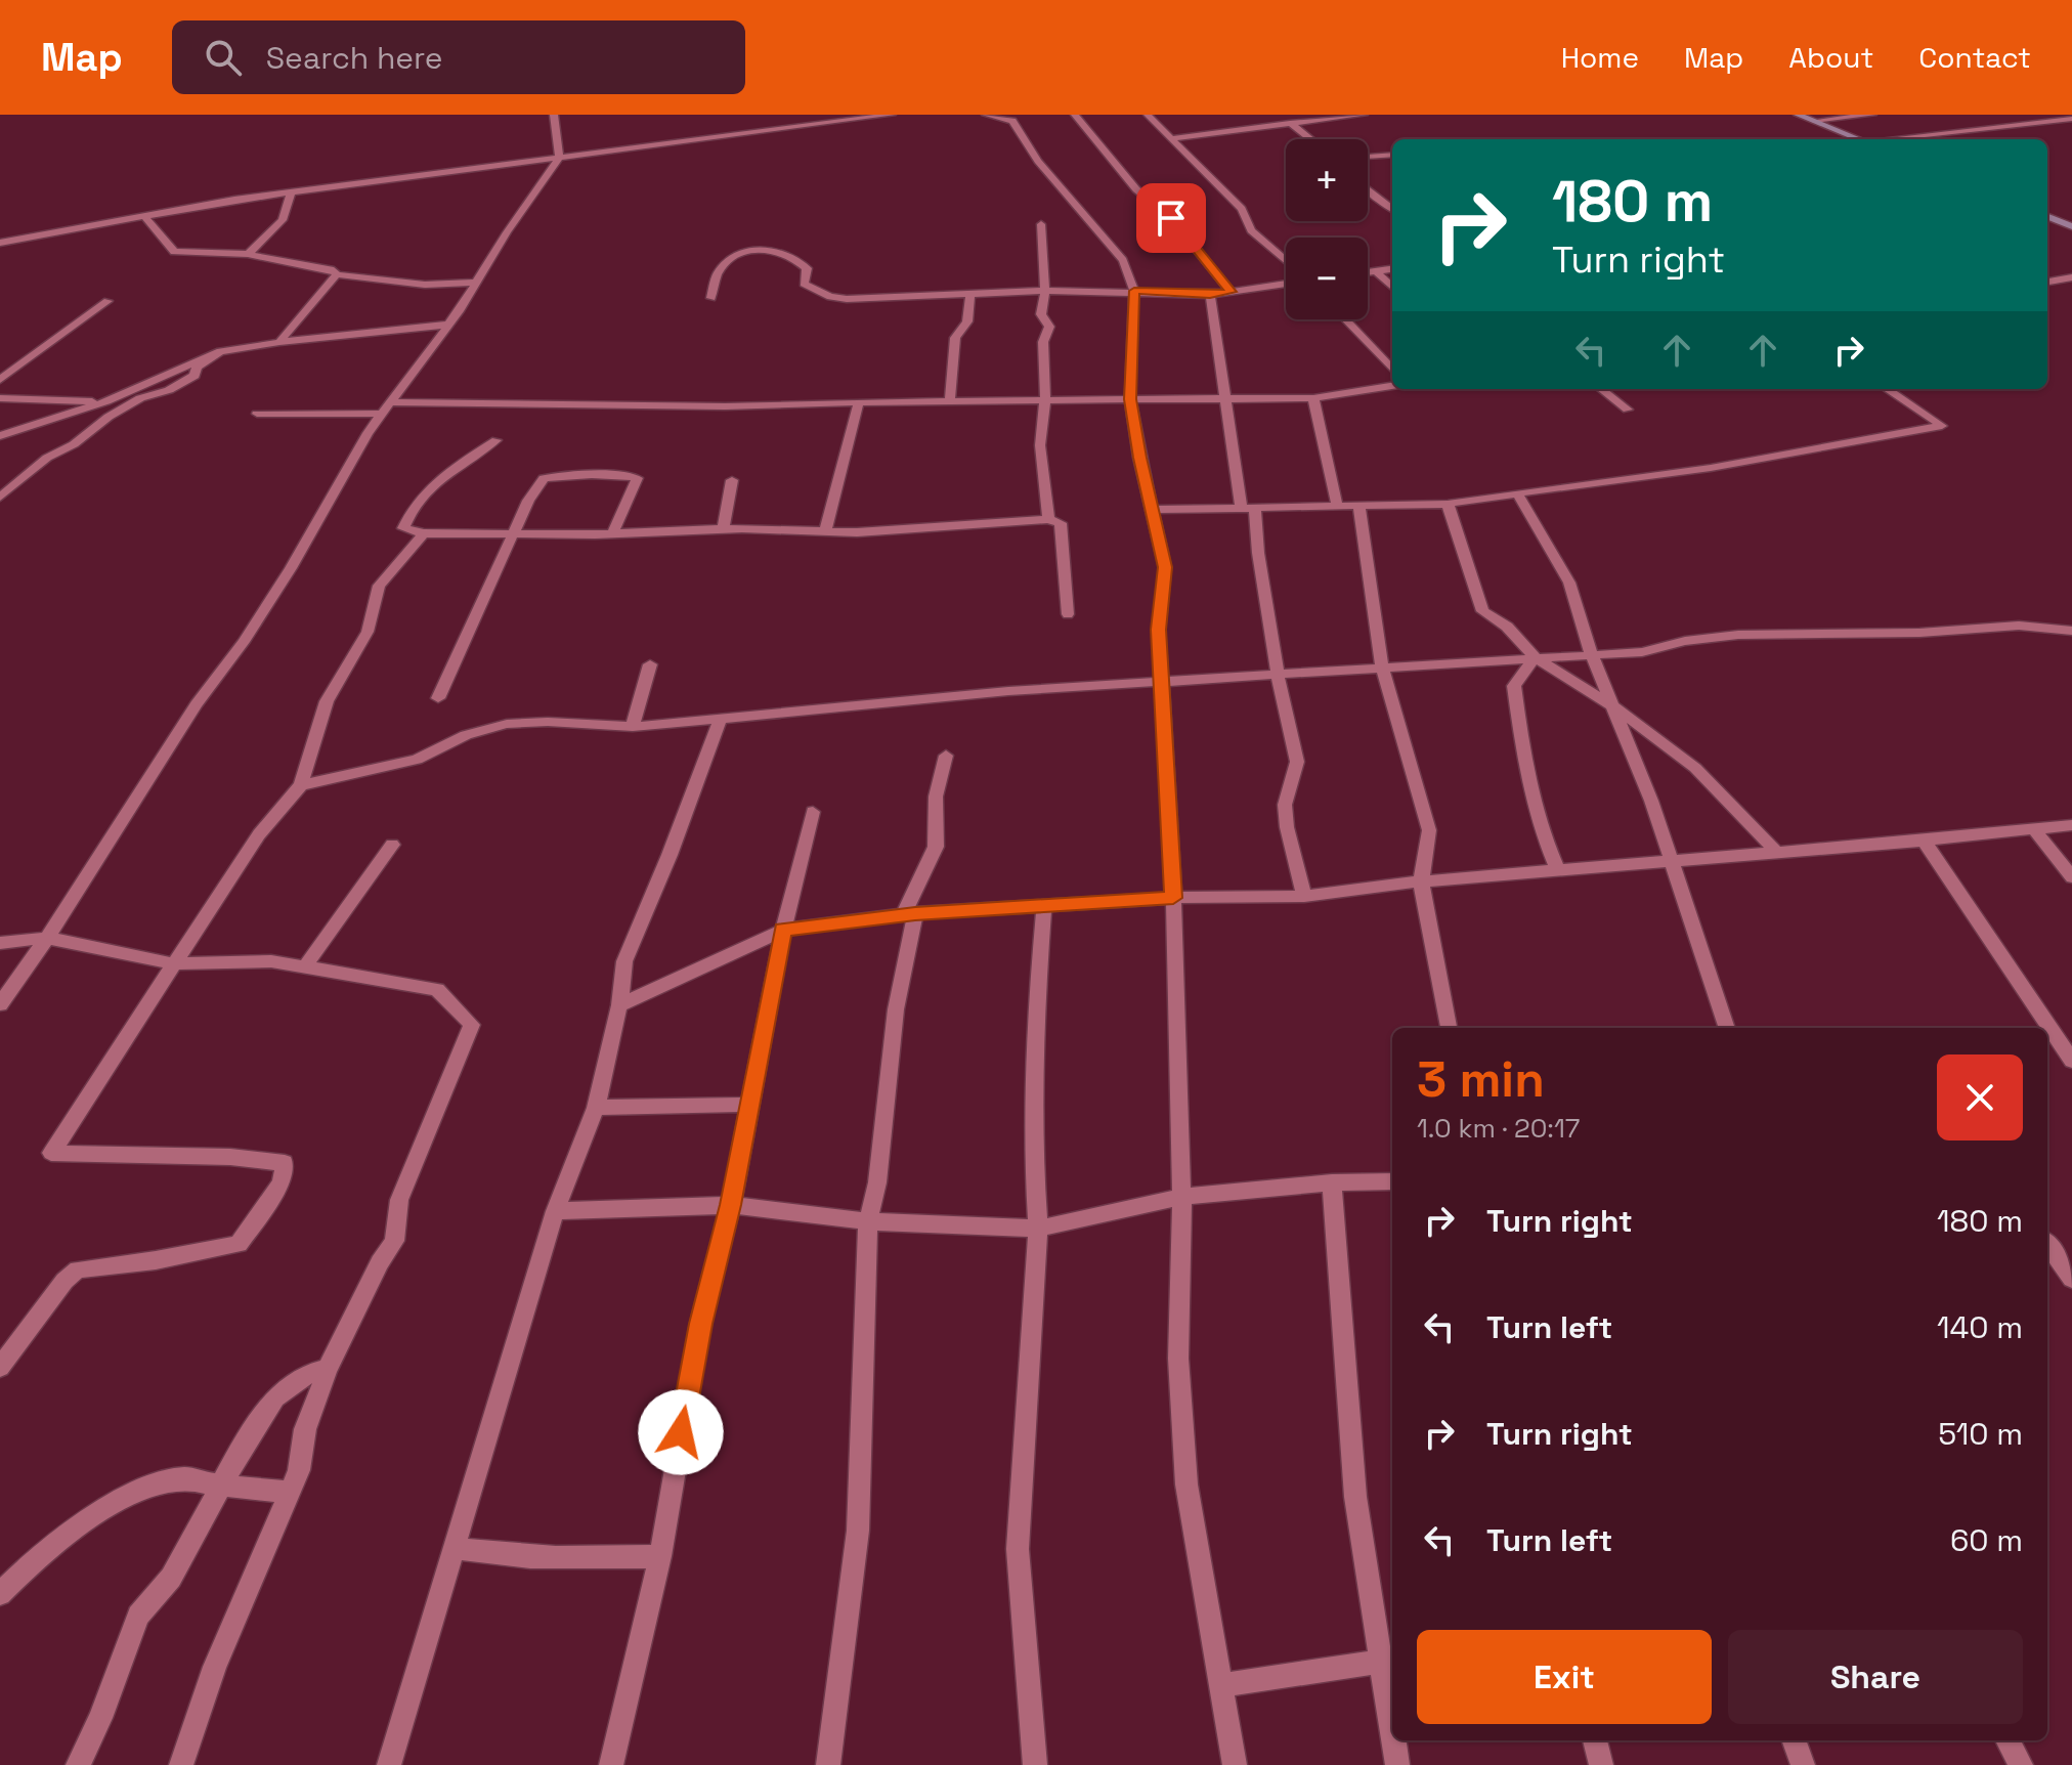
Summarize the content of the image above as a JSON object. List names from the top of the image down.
{
  "page": {
    "header": "Map",
    "search": "Search here",
    "nav": [
      "Home",
      "Map",
      "About",
      "Contact"
    ],
    "map_buttons": ["+", "−"],
    "turn": ["180 m", "Turn right"],
    "heading": ["3 min", "1.0 km · 20:17"],
    "list": [
      {
        "name": "Turn right",
        "value": "180 m"
      },
      {
        "name": "Turn left",
        "value": "140 m"
      },
      {
        "name": "Turn right",
        "value": "510 m"
      },
      {
        "name": "Turn left",
        "value": "60 m"
      }
    ],
    "buttons": ["Exit", "Share"]
  }
}
